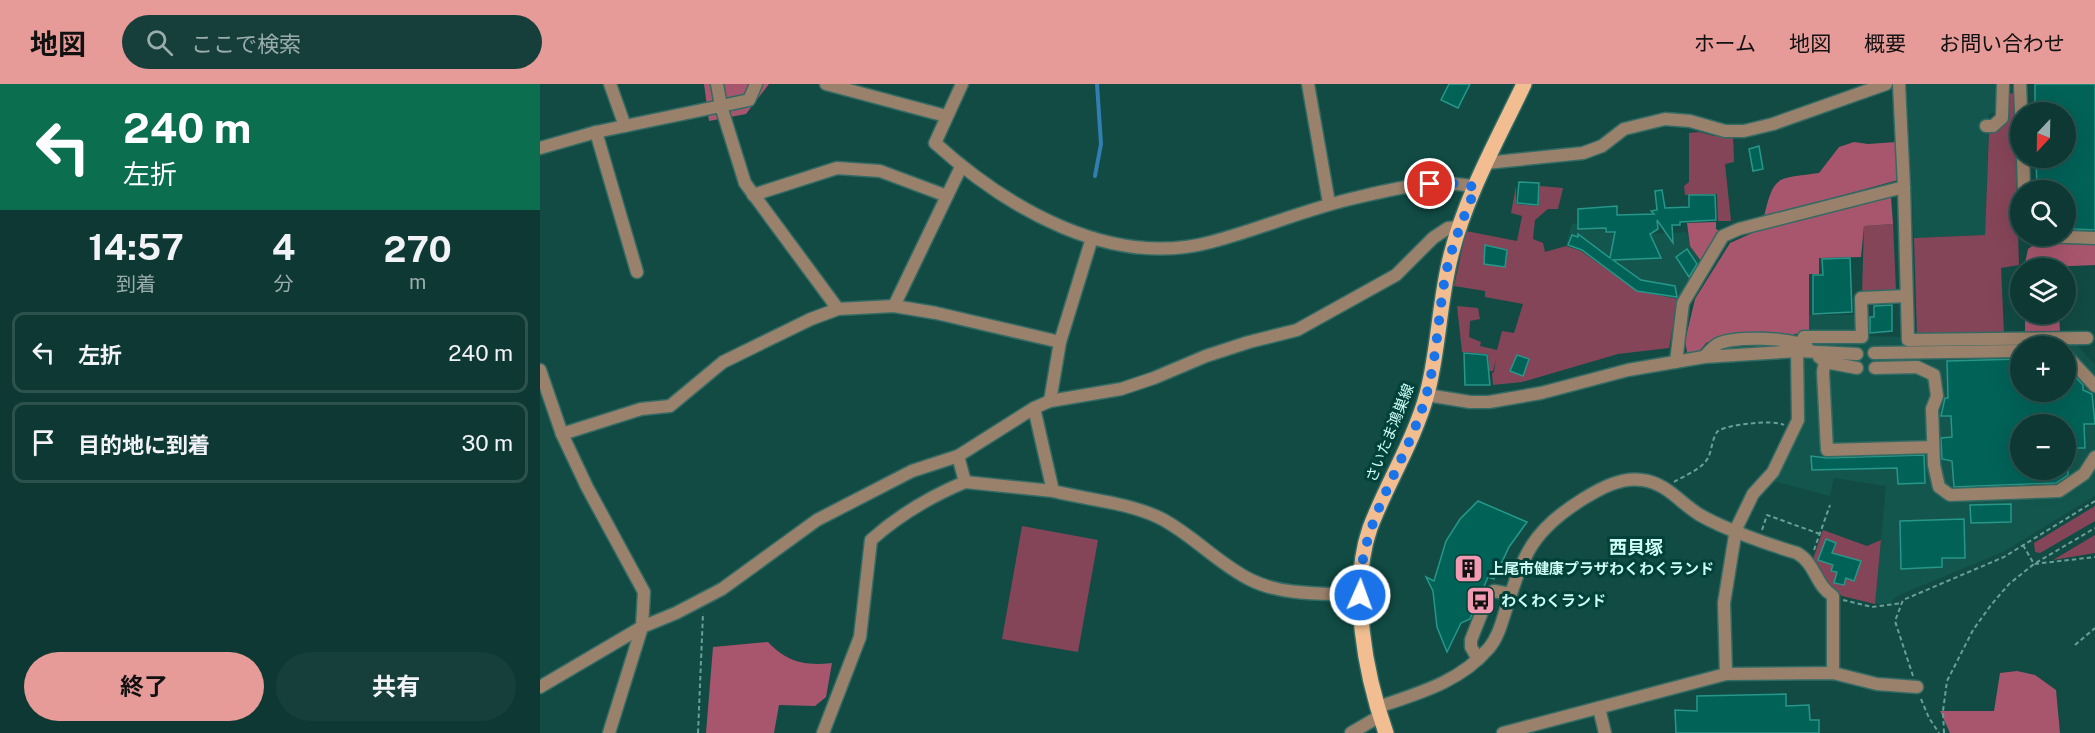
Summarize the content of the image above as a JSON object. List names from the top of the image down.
{
  "streets": {
    "main road": ["さいたま鴻巣線"]
  },
  "districts": ["西貝塚"],
  "places": {
    "building": ["上尾市健康プラザわくわくランド"],
    "bus stop": ["わくわくランド"]
  },
  "north": "bottom",
  "page": {
    "header": "地図",
    "search": "ここで検索",
    "nav": [
      "ホーム",
      "地図",
      "概要",
      "お問い合わせ"
    ],
    "turn": ["240 m", "左折"],
    "map_buttons": ["+", "−"],
    "eta": [
      "14:57",
      "到着",
      "4",
      "分",
      "270",
      "m"
    ],
    "list": [
      {
        "name": "左折",
        "value": "240 m"
      },
      {
        "name": "目的地に到着",
        "value": "30 m"
      }
    ],
    "buttons": ["終了", "共有"]
  }
}
